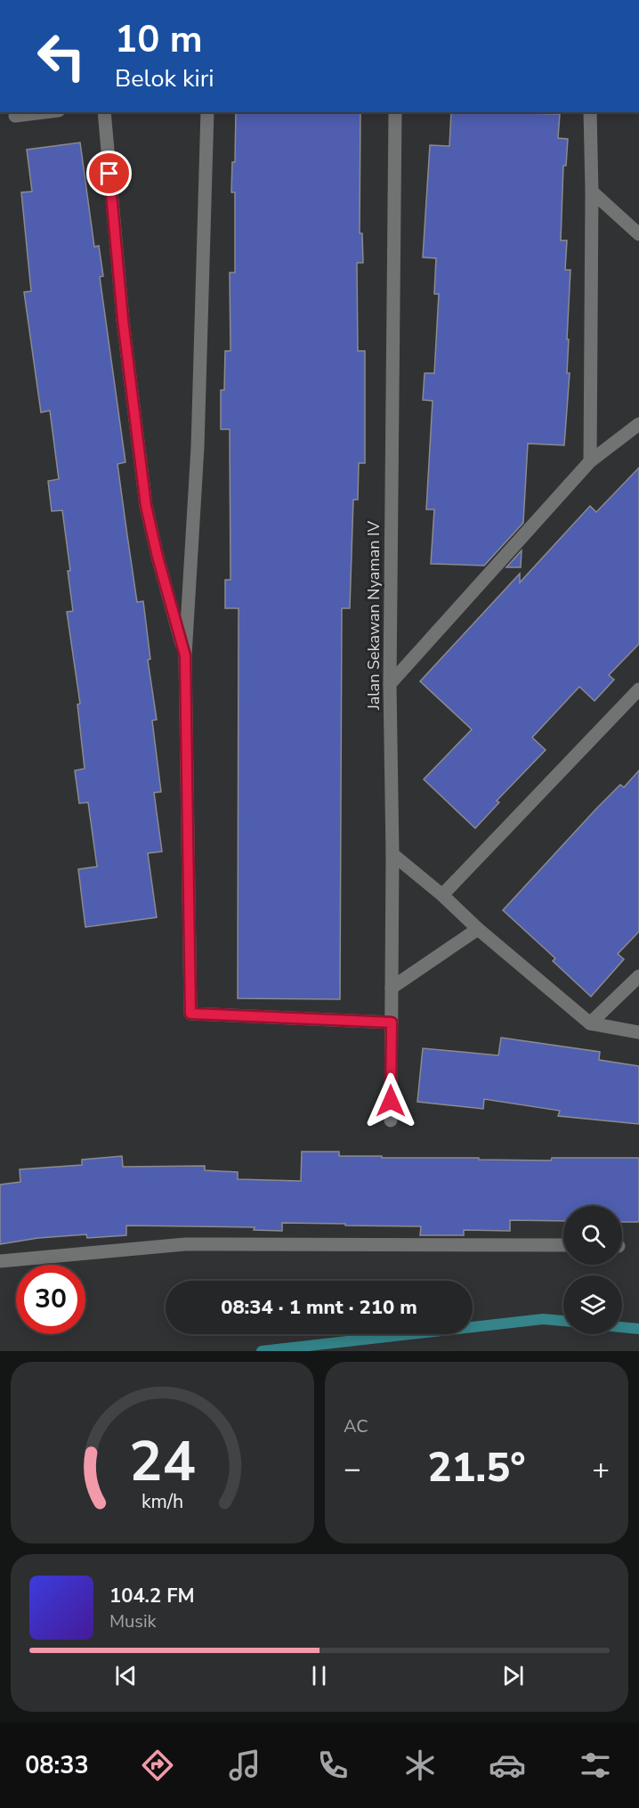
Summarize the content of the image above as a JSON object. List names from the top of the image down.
{
  "streets": {
    "street": ["Jalan Sekawan Nyaman IV"]
  },
  "page": {
    "turn": ["10 m", "Belok kiri"],
    "limit": "30",
    "trip": "08:34 · 1 mnt · 210 m",
    "tile": "AC",
    "heat": ["−", "21.5°", "+"],
    "song": ["104.2 FM", "Musik"],
    "tabs": "08:33",
    "gauge": ["24", "km/h"]
  }
}
